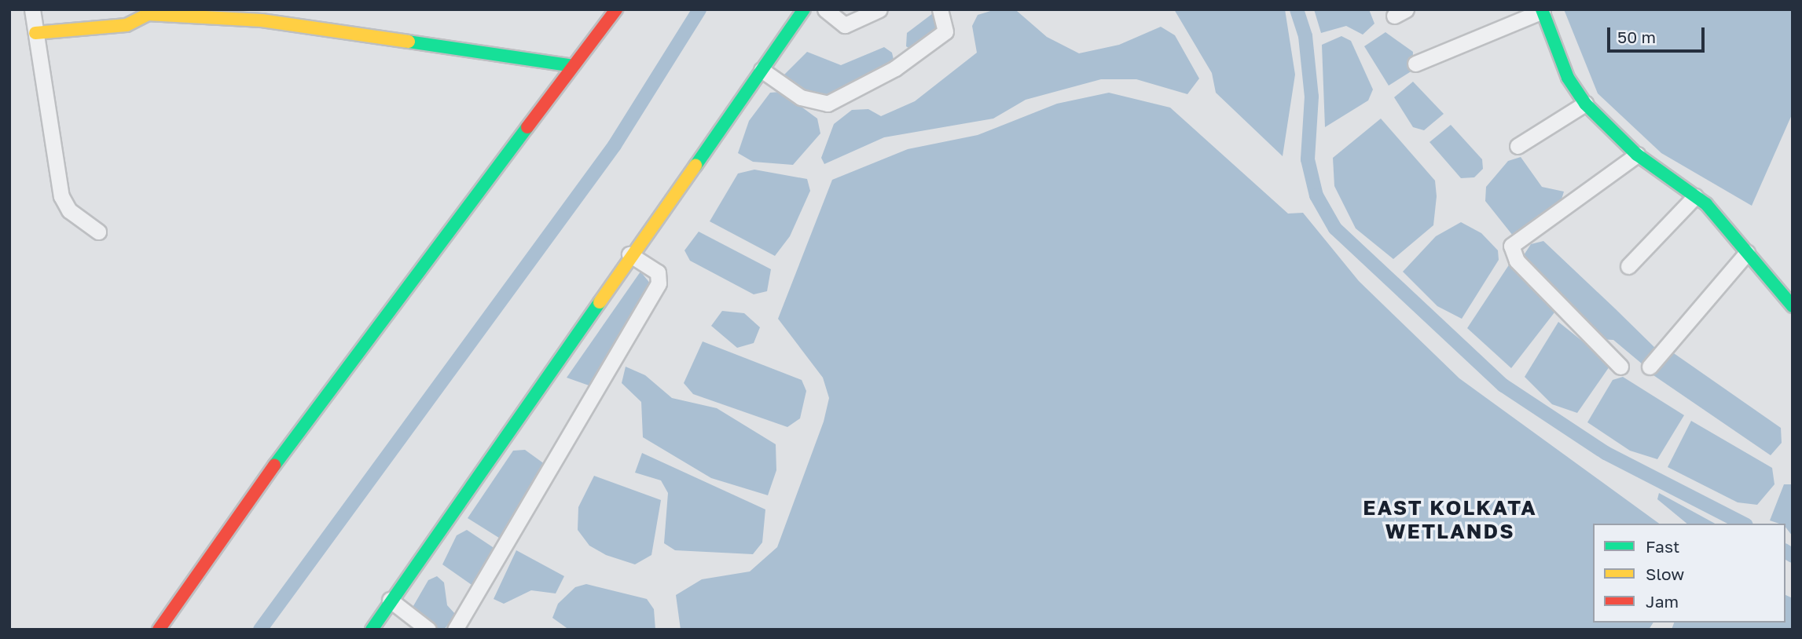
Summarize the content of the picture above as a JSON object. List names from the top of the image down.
{
  "districts": ["EAST KOLKATA WETLANDS"],
  "legend": ["Fast", "Slow", "Jam"],
  "scale_bar": "50 m"
}
